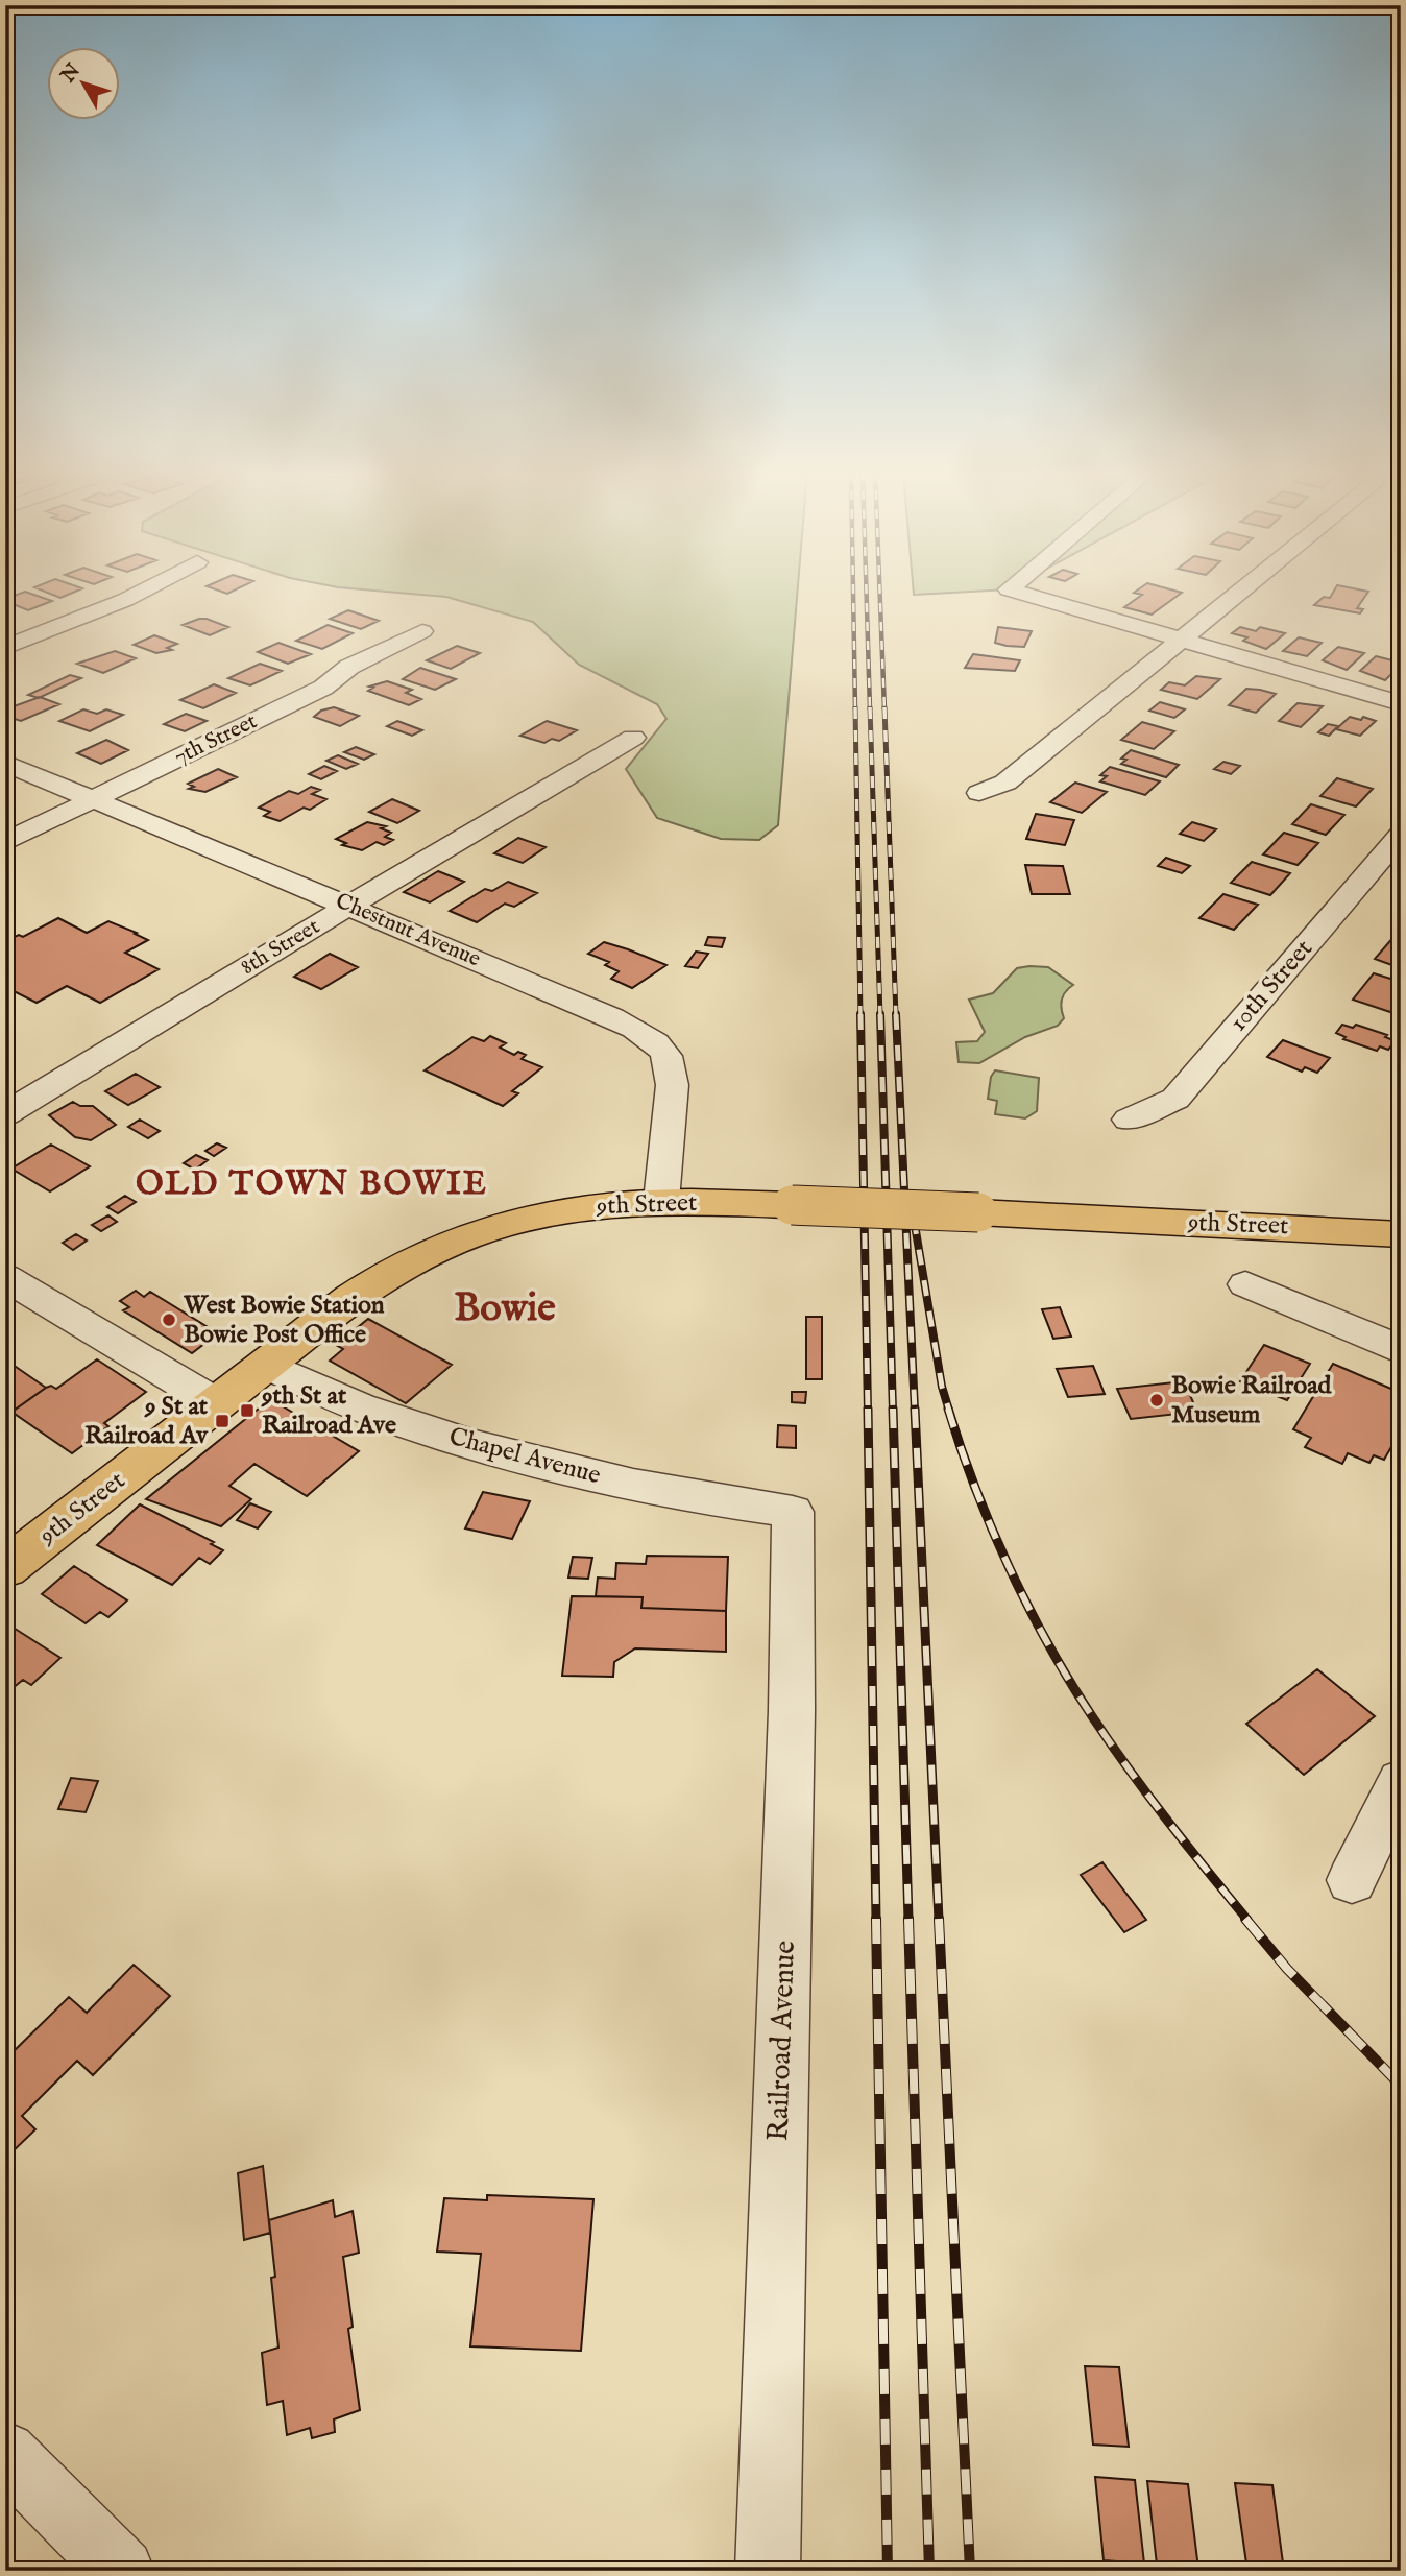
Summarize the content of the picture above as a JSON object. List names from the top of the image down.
{
  "streets": {
    "main road": ["9th Street"],
    "street": [
      "7th Street",
      "Chestnut Avenue",
      "8th Street",
      "10th Street",
      "Chapel Avenue",
      "Railroad Avenue"
    ]
  },
  "crossings": [
    ["7th Street", "Chestnut Avenue"],
    ["Chestnut Avenue", "8th Street"],
    ["Chestnut Avenue", "9th Street"],
    ["9th Street", "Chapel Avenue"],
    ["Chapel Avenue", "Railroad Avenue"]
  ],
  "districts": ["OLD TOWN BOWIE", "Bowie"],
  "places": {
    "other": ["West Bowie Station Bowie Post Office", "Bowie Railroad Museum"],
    "transit": ["9th St at Railroad Ave", "9 St at Railroad Av"]
  },
  "north": "top left"
}
